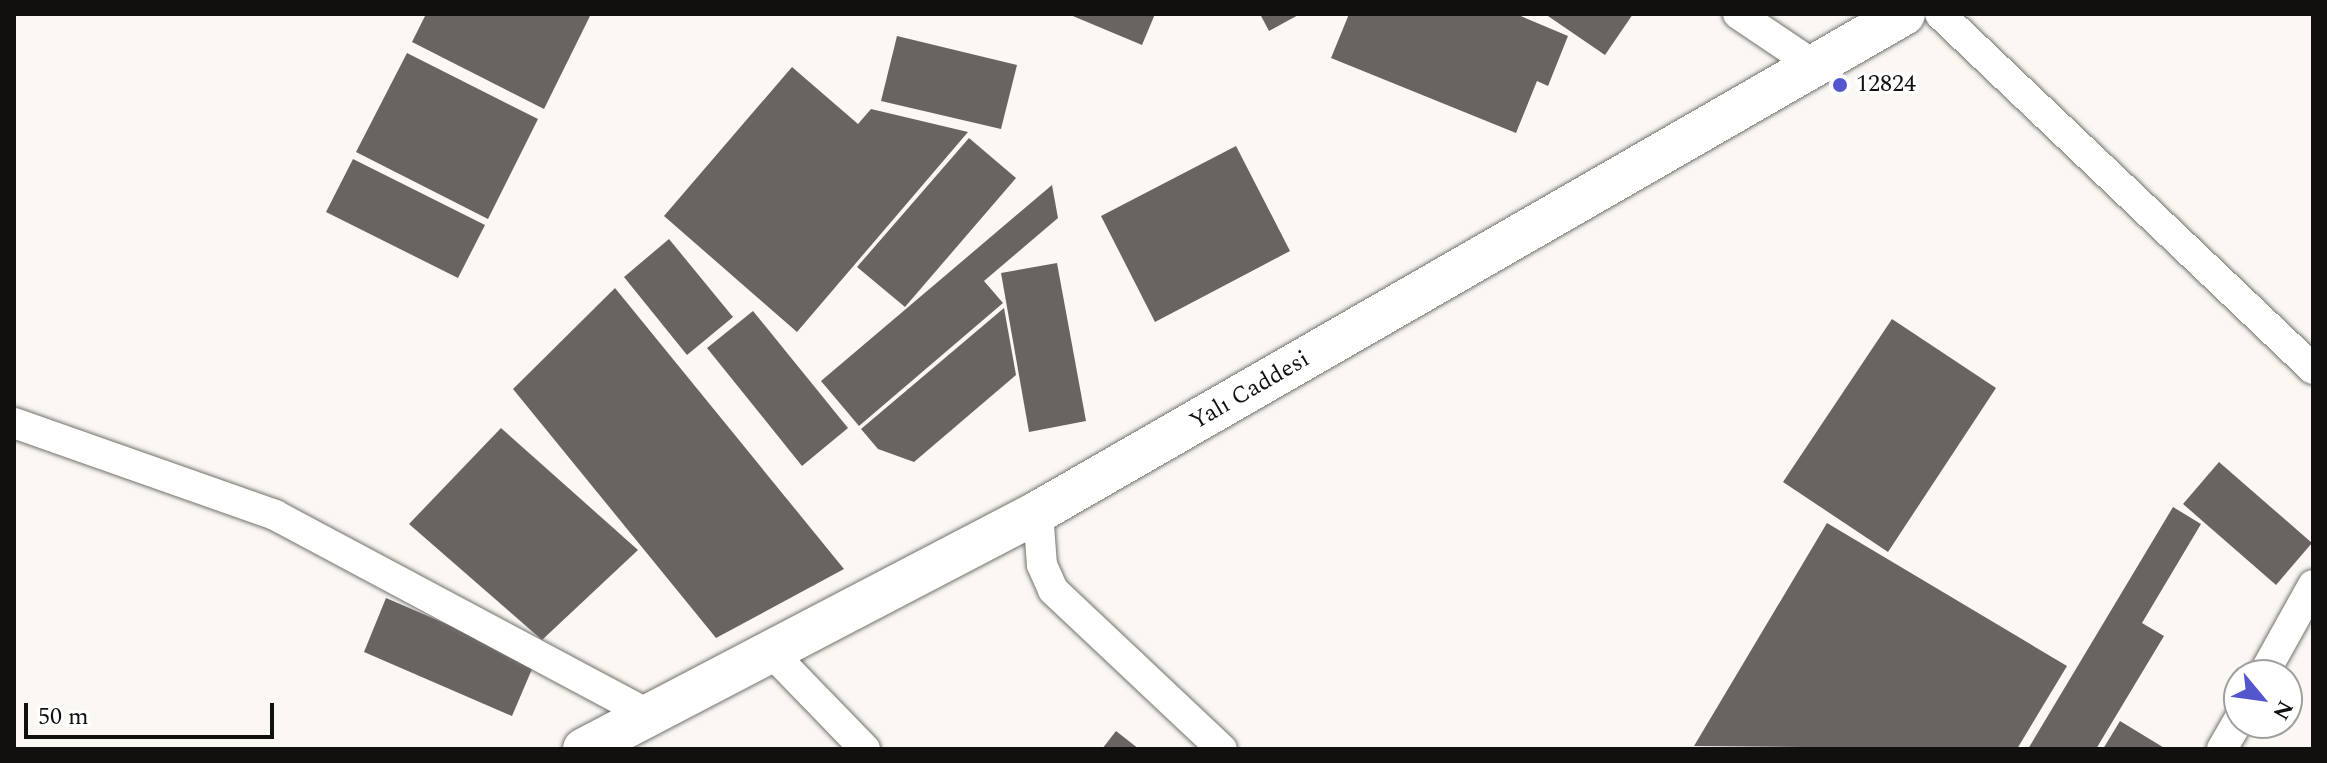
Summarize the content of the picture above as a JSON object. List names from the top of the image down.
{
  "streets": {
    "street": ["Yalı Caddesi"]
  },
  "places": ["12824"],
  "scale_bar": "50 m",
  "north": "bottom right"
}
